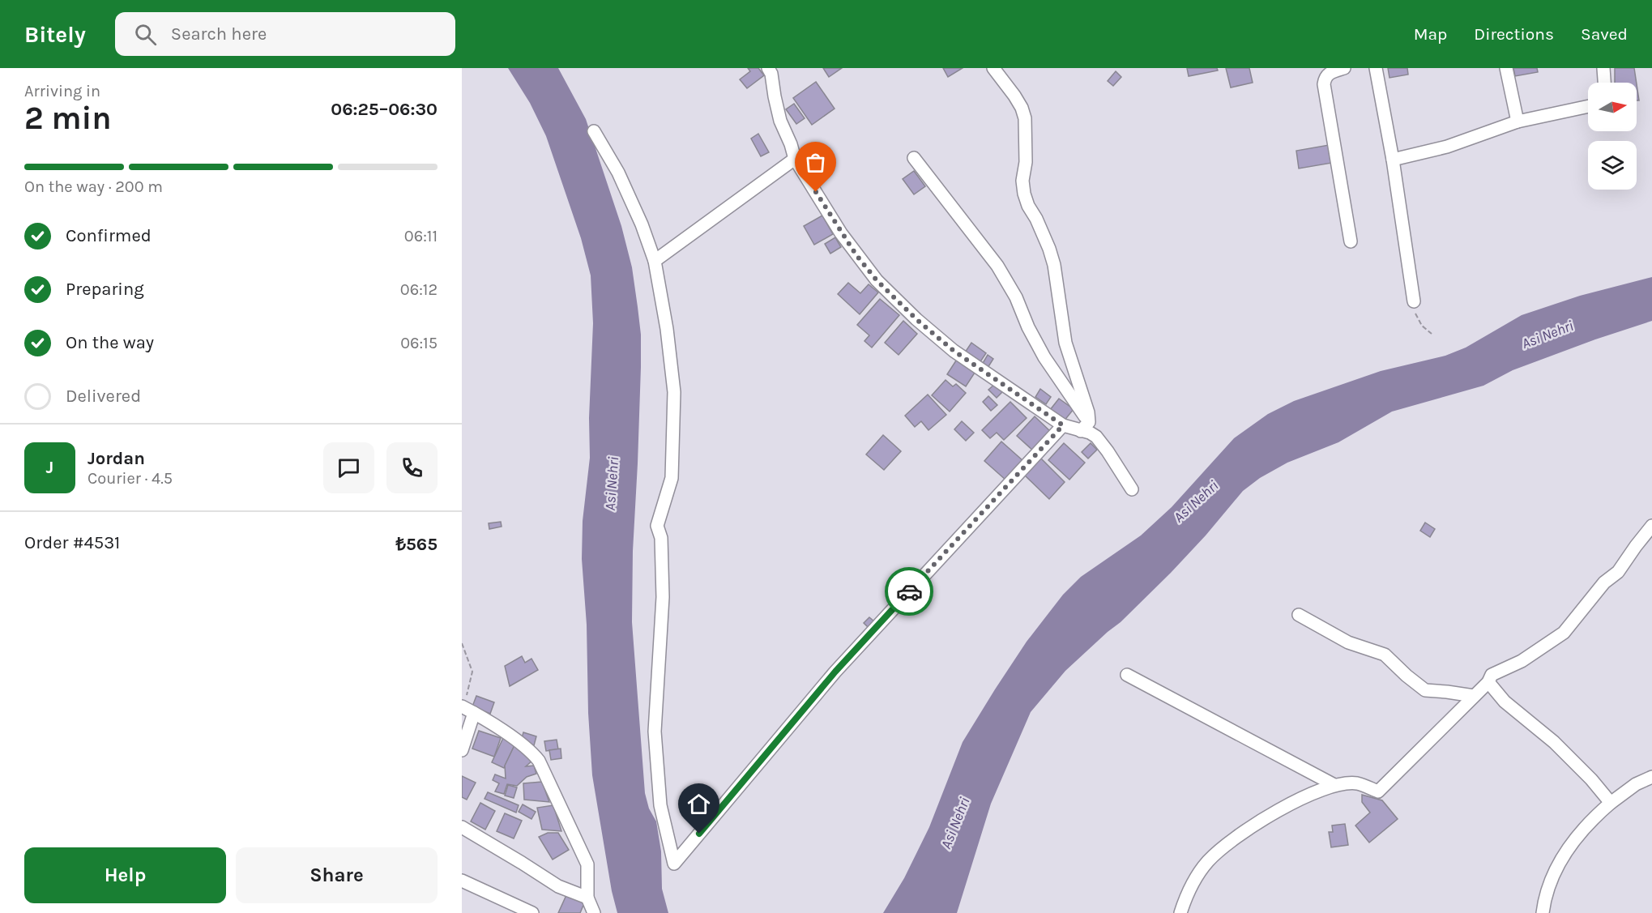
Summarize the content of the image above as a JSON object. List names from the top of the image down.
{
  "water": ["Asi Nehri"],
  "north": "right",
  "page": {
    "header": "Bitely",
    "search": "Search here",
    "nav": ["Map", "Directions", "Saved"],
    "heading": ["2 min", "Arriving in", "06:25–06:30"],
    "panel": [
      "Jordan",
      "Courier · 4.5",
      "Order #4531",
      "₺565"
    ],
    "bar": "On the way · 200 m",
    "list": [
      ["Confirmed", "06:11"],
      ["Preparing", "06:12"],
      ["On the way", "06:15"],
      "Delivered"
    ],
    "round": "J",
    "buttons": ["Help", "Share"]
  }
}
